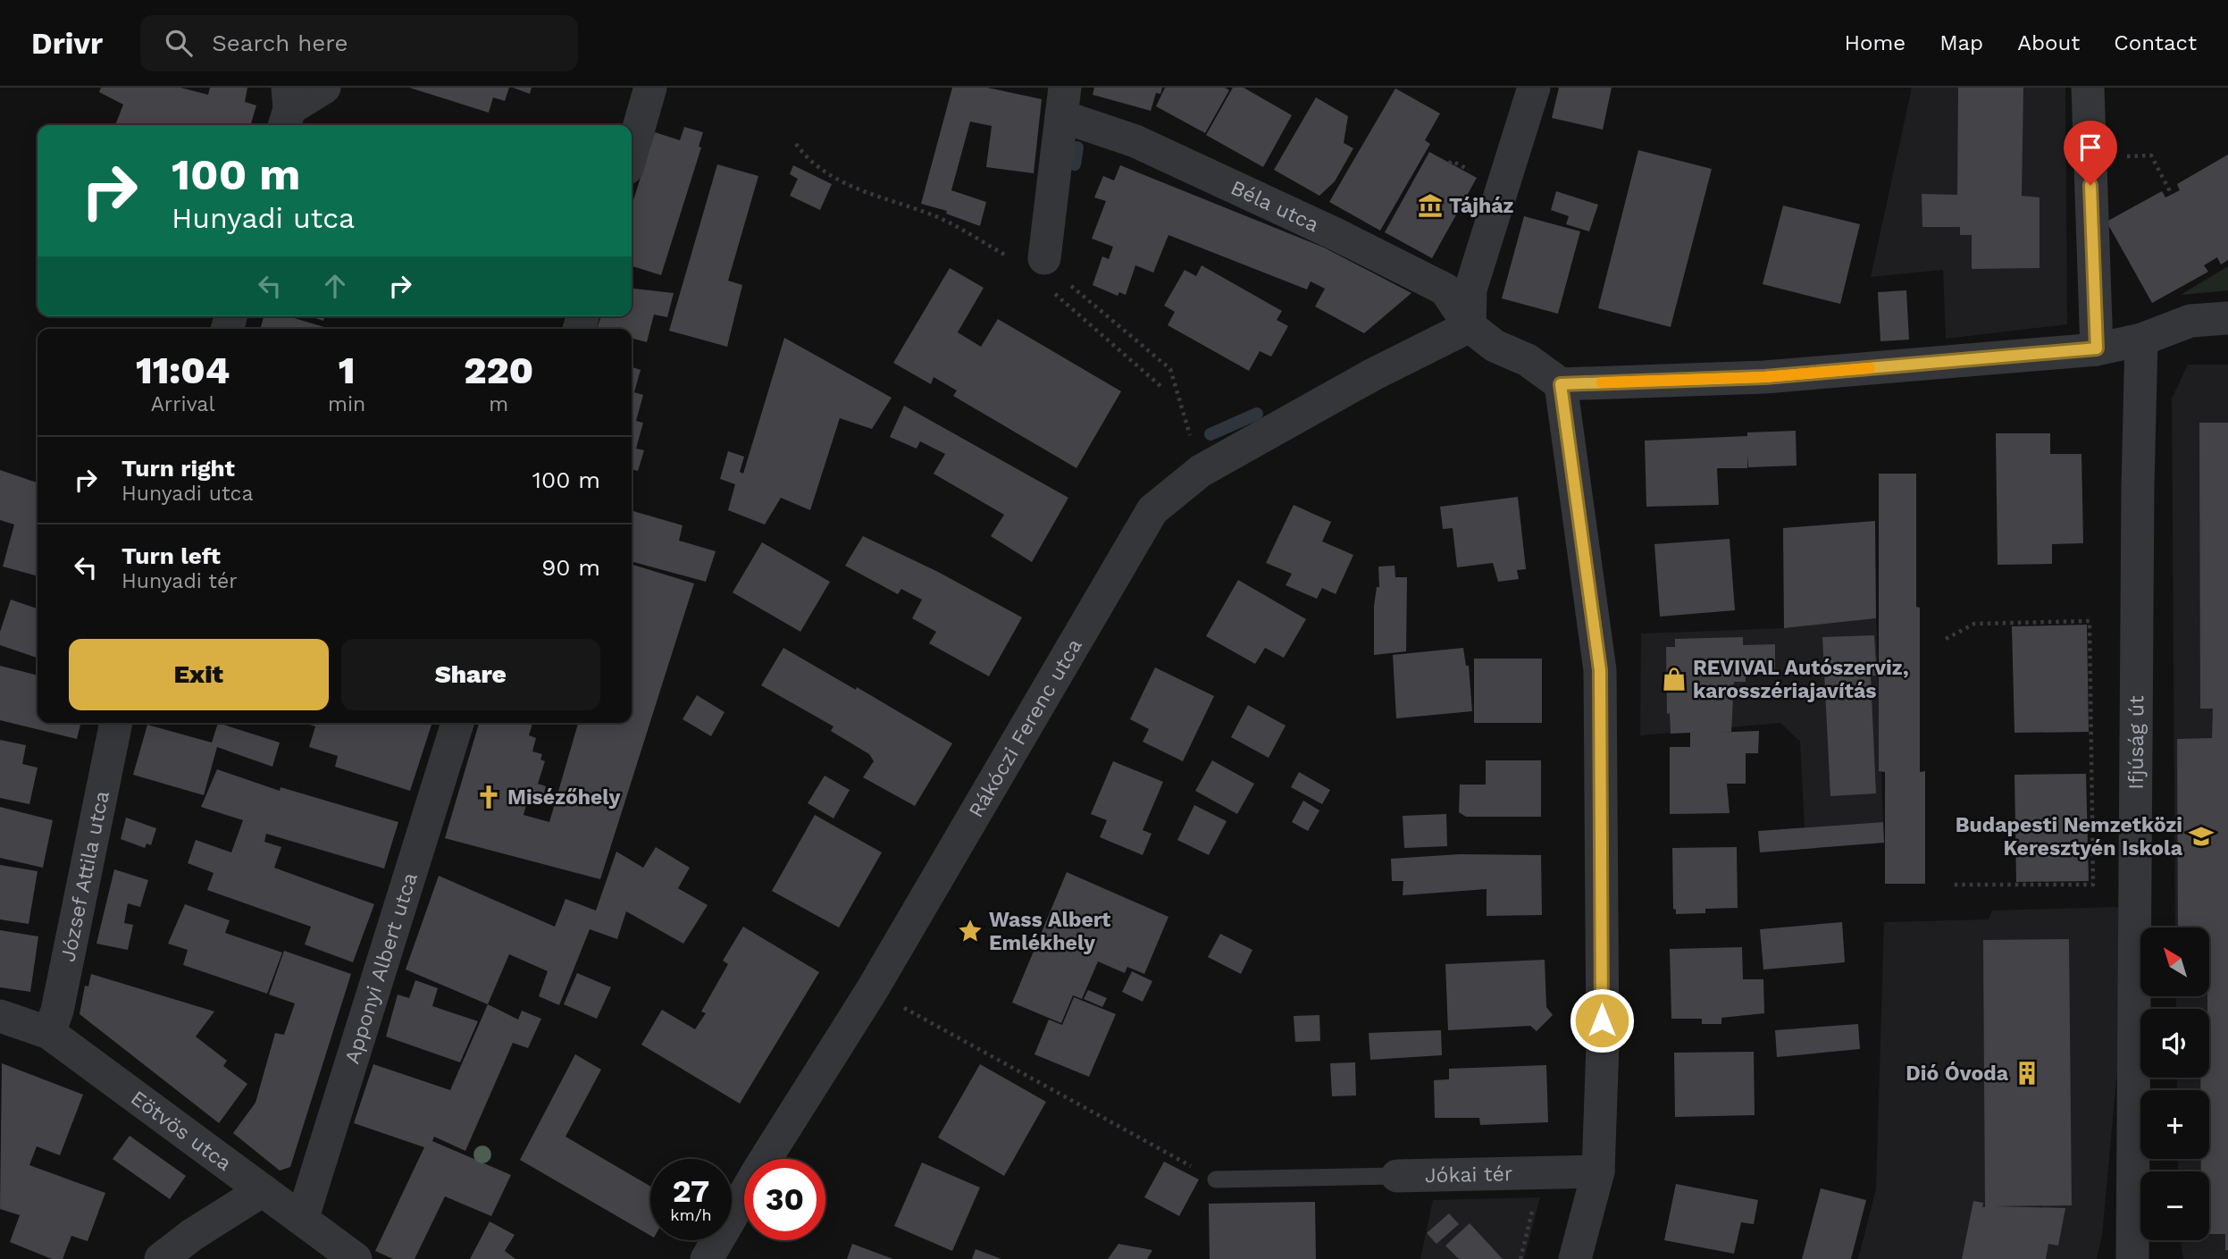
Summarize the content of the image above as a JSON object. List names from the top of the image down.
{
  "streets": {
    "street": [
      "Béla utca",
      "Rákóczi Ferenc utca",
      "Ifjúság út",
      "József Attila utca",
      "Apponyi Albert utca",
      "Eötvös utca",
      "Jókai tér"
    ]
  },
  "crossings": [
    ["Béla utca", "Rákóczi Ferenc utca"],
    ["József Attila utca", "Eötvös utca"],
    ["Apponyi Albert utca", "Eötvös utca"]
  ],
  "places": {
    "museum": ["Tájház"],
    "shop": ["REVIVAL Autószerviz, karosszériajavítás"],
    "church": ["Misézőhely"],
    "school or university": ["Budapesti Nemzetközi Keresztyén Iskola"],
    "place": ["Wass Albert Emlékhely"],
    "building": ["Dió Óvoda"]
  },
  "north": "top left",
  "page": {
    "header": "Drivr",
    "search": "Search here",
    "nav": [
      "Home",
      "Map",
      "About",
      "Contact"
    ],
    "turn": ["100 m", "Hunyadi utca"],
    "eta": [
      "11:04",
      "Arrival",
      "1",
      "min",
      "220",
      "m"
    ],
    "list": [
      {
        "name": "Turn right",
        "note": "Hunyadi utca",
        "value": "100 m"
      },
      {
        "name": "Turn left",
        "note": "Hunyadi tér",
        "value": "90 m"
      }
    ],
    "buttons": ["Exit", "Share"],
    "map_buttons": ["+", "−"],
    "speed": "27 km/h",
    "limit": "30"
  }
}
